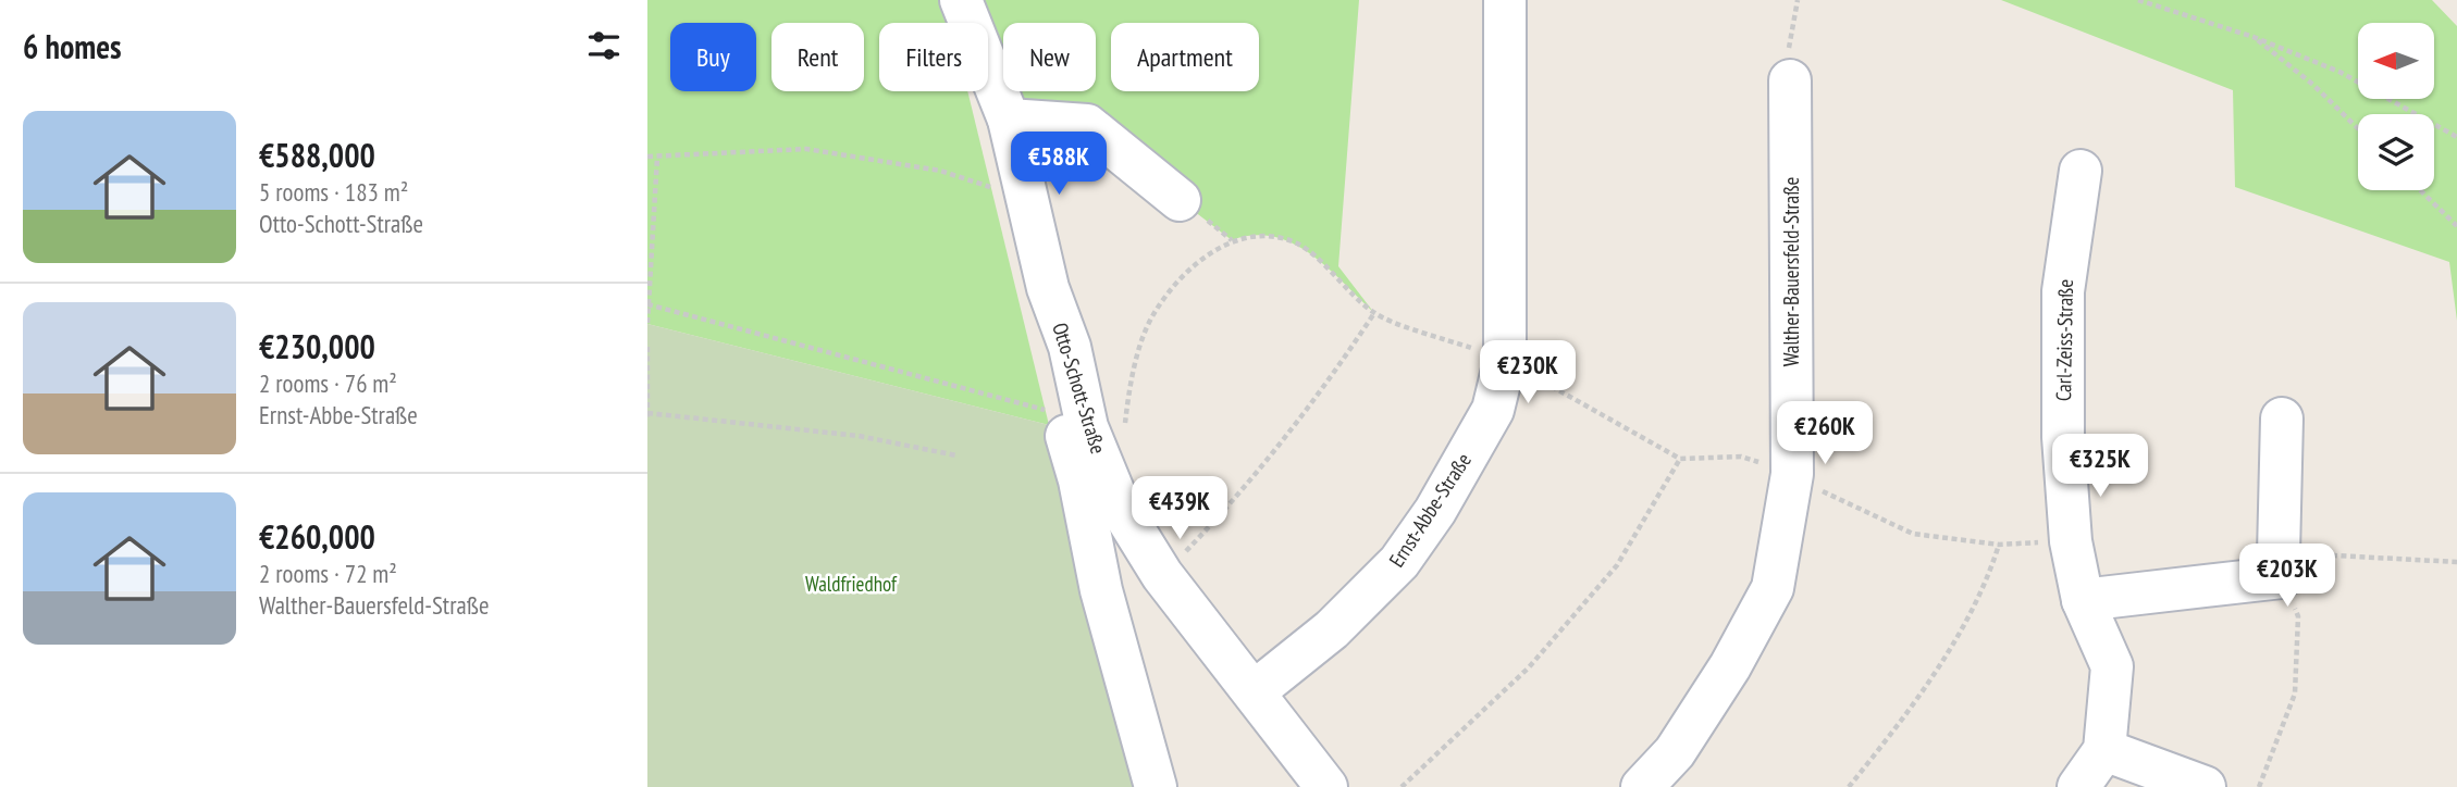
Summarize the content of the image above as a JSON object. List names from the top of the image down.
{
  "streets": {
    "street": [
      "Walther-Bauersfeld-Straße",
      "Carl-Zeiss-Straße",
      "Otto-Schott-Straße",
      "Ernst-Abbe-Straße"
    ]
  },
  "crossings": [
    ["Otto-Schott-Straße", "Ernst-Abbe-Straße"]
  ],
  "parks": ["Waldfriedhof"],
  "north": "left",
  "page": {
    "heading": "6 homes",
    "chip": [
      "Buy",
      "Rent",
      "Filters",
      "New",
      "Apartment"
    ],
    "list": [
      {
        "name": "€588,000",
        "note": "5 rooms · 183 m² · Otto-Schott-Straße"
      },
      {
        "name": "€230,000",
        "note": "2 rooms · 76 m² · Ernst-Abbe-Straße"
      },
      {
        "name": "€260,000",
        "note": "2 rooms · 72 m² · Walther-Bauersfeld-Straße"
      }
    ],
    "price": [
      "€588K",
      "€230K",
      "€260K",
      "€325K",
      "€439K",
      "€203K"
    ]
  }
}
